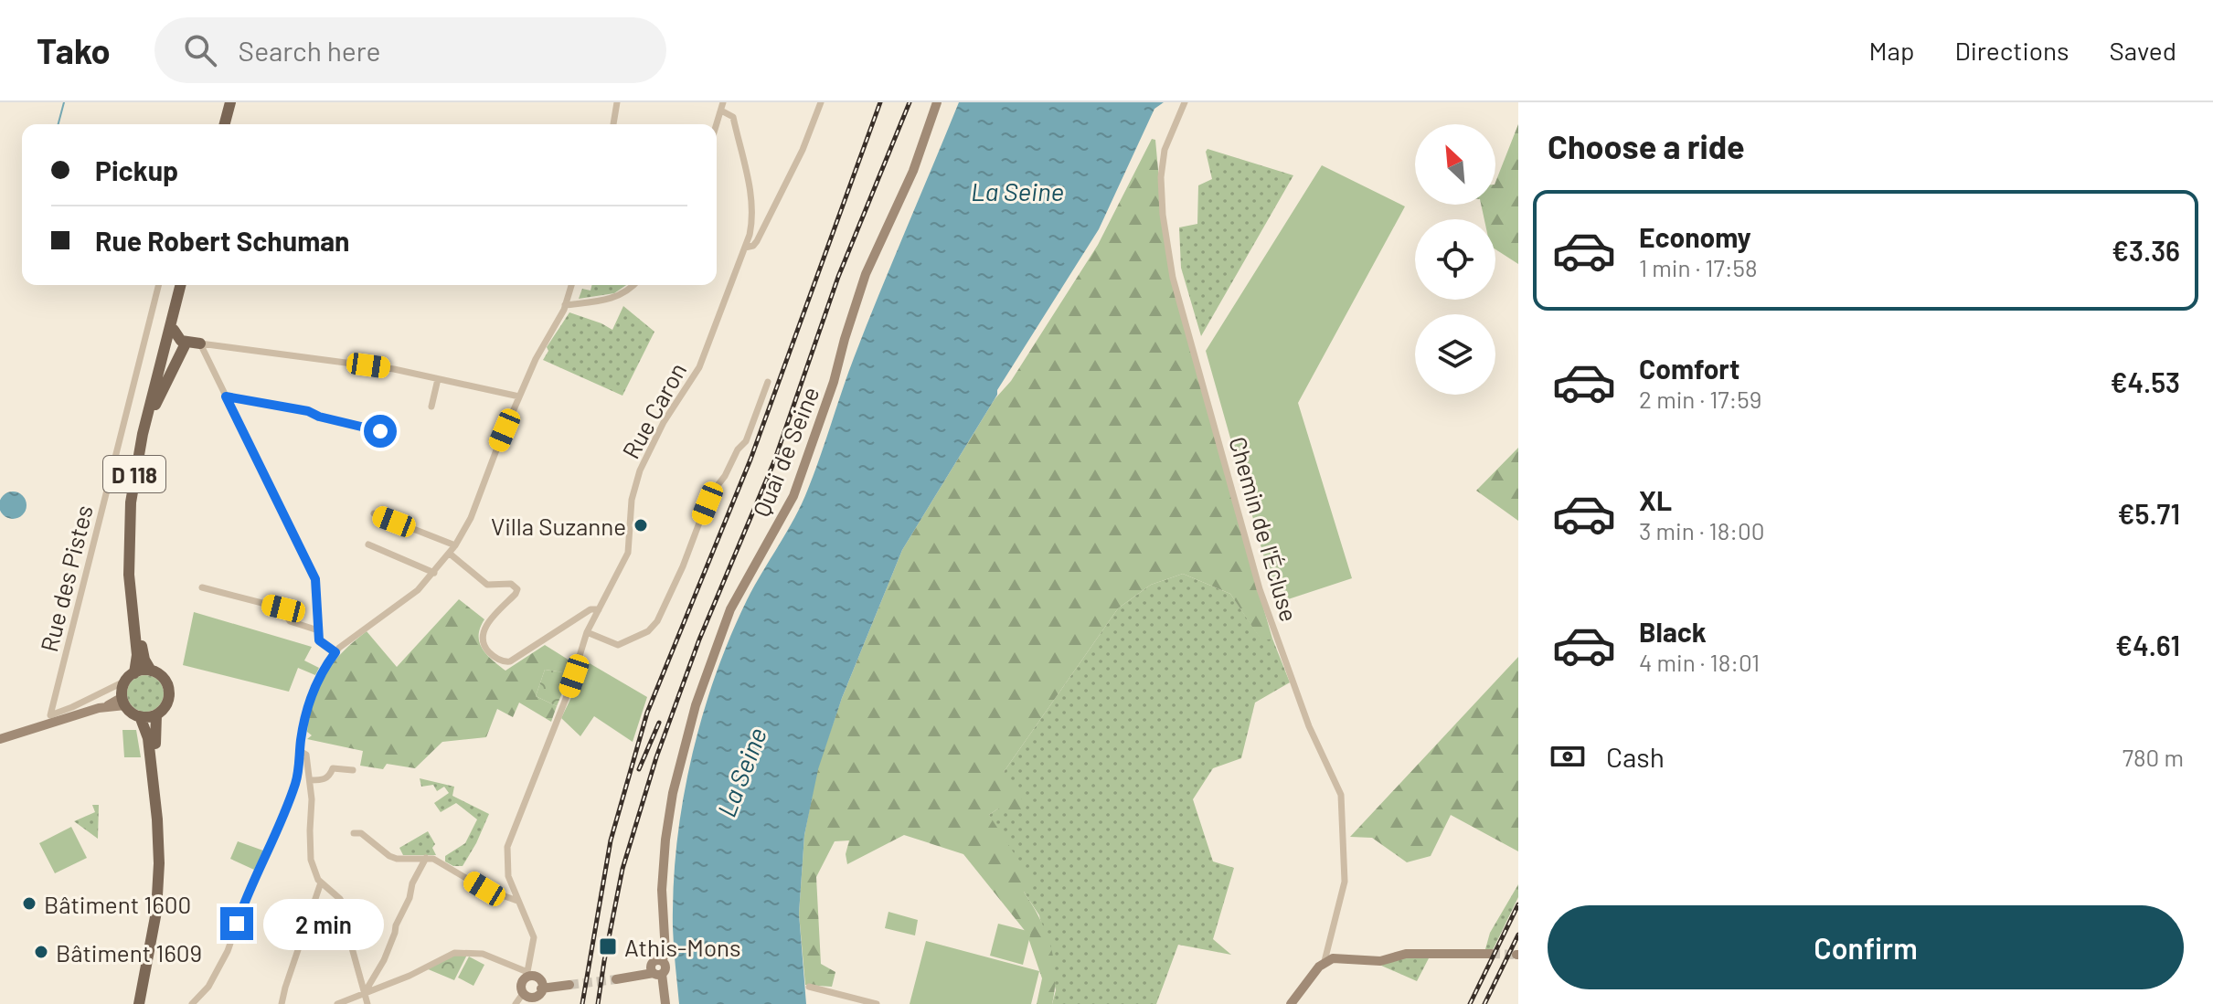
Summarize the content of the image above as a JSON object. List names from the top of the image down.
{
  "streets": {
    "main road": ["Quai de Seine", "D 118"],
    "street": ["Rue Caron", "Chemin de l'Écluse", "Rue des Pistes"]
  },
  "water": ["La Seine"],
  "places": {
    "other": ["Villa Suzanne", "Bâtiment 1600", "Bâtiment 1609"],
    "transit": ["Athis-Mons"]
  },
  "north": "top left",
  "page": {
    "header": "Tako",
    "search": "Search here",
    "nav": ["Map", "Directions", "Saved"],
    "heading": "Choose a ride",
    "banner": ["Pickup", "Rue Robert Schuman"],
    "list": [
      {
        "name": "Economy",
        "note": "1 min · 17:58",
        "value": "€3.36"
      },
      {
        "name": "Comfort",
        "note": "2 min · 17:59",
        "value": "€4.53"
      },
      {
        "name": "XL",
        "note": "3 min · 18:00",
        "value": "€5.71"
      },
      {
        "name": "Black",
        "note": "4 min · 18:01",
        "value": "€4.61"
      }
    ],
    "pay": ["Cash", "780 m"],
    "buttons": "Confirm",
    "bubble": "2 min"
  }
}
